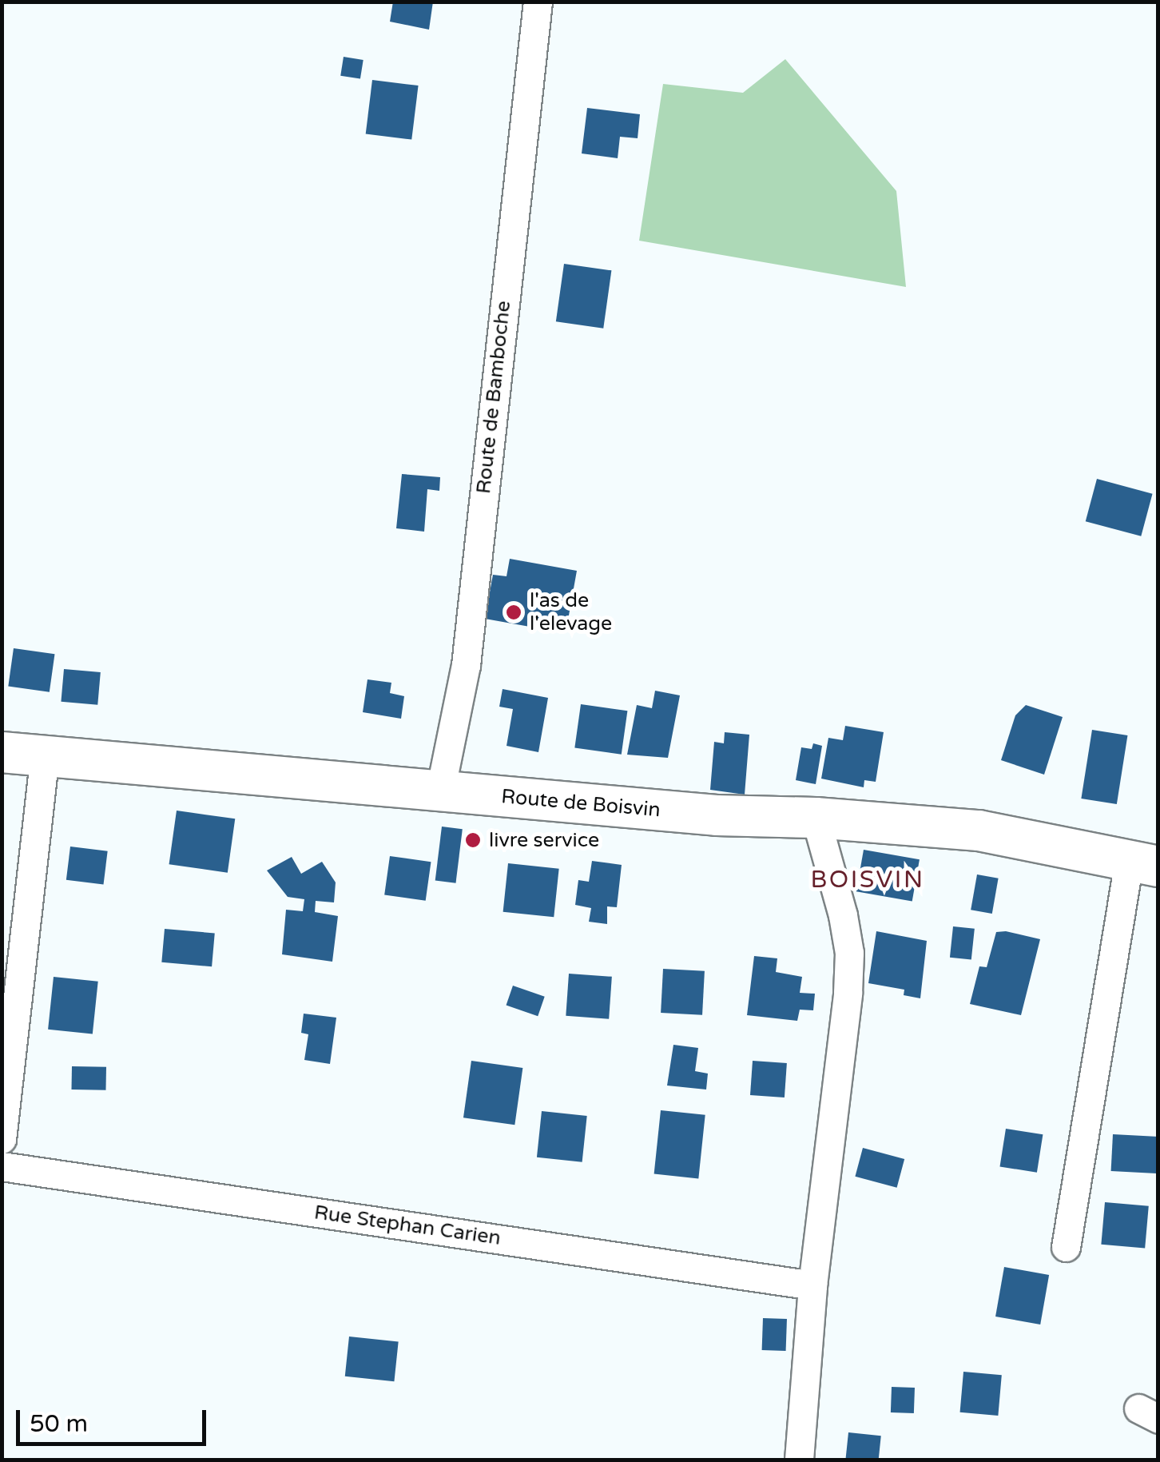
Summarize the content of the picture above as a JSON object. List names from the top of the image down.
{
  "streets": {
    "main road": ["Route de Boisvin"],
    "street": ["Route de Bamboche", "Rue Stephan Carien"]
  },
  "crossings": [
    ["Route de Bamboche", "Route de Boisvin"]
  ],
  "districts": ["BOISVIN"],
  "places": ["l'as de l'elevage", "livre service"],
  "scale_bar": "50 m"
}
